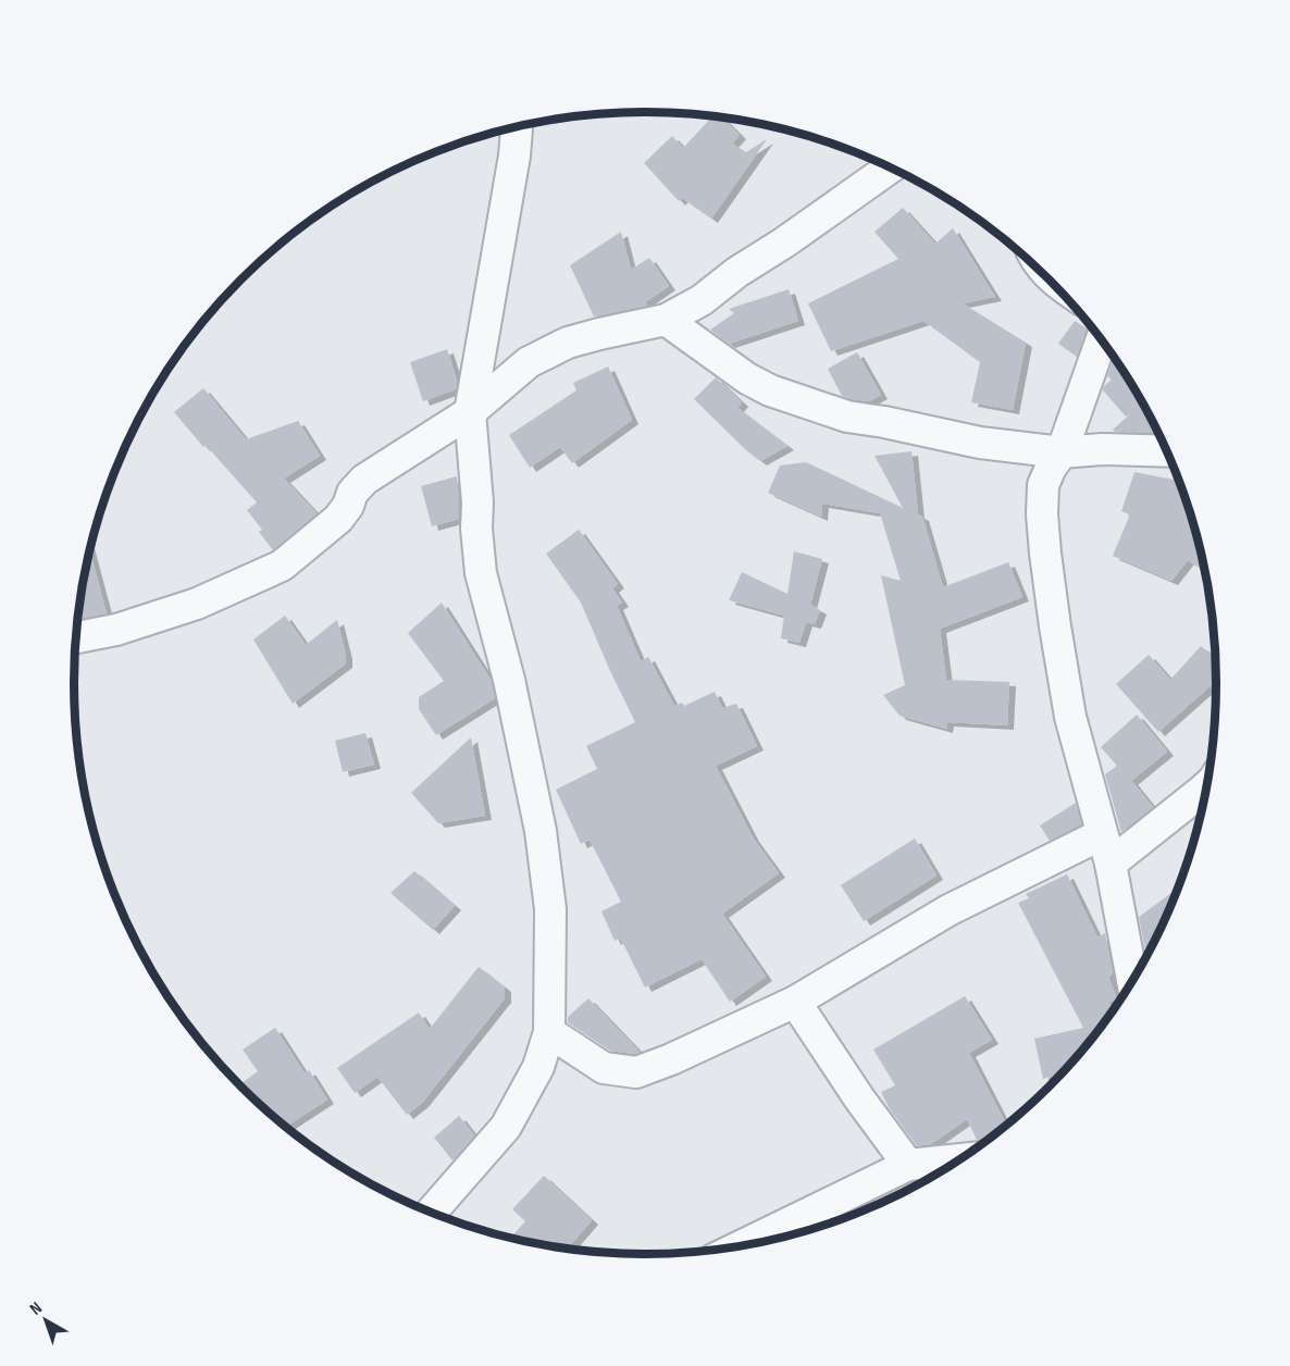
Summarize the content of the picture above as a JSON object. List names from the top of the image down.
{
  "north": "top left"
}
